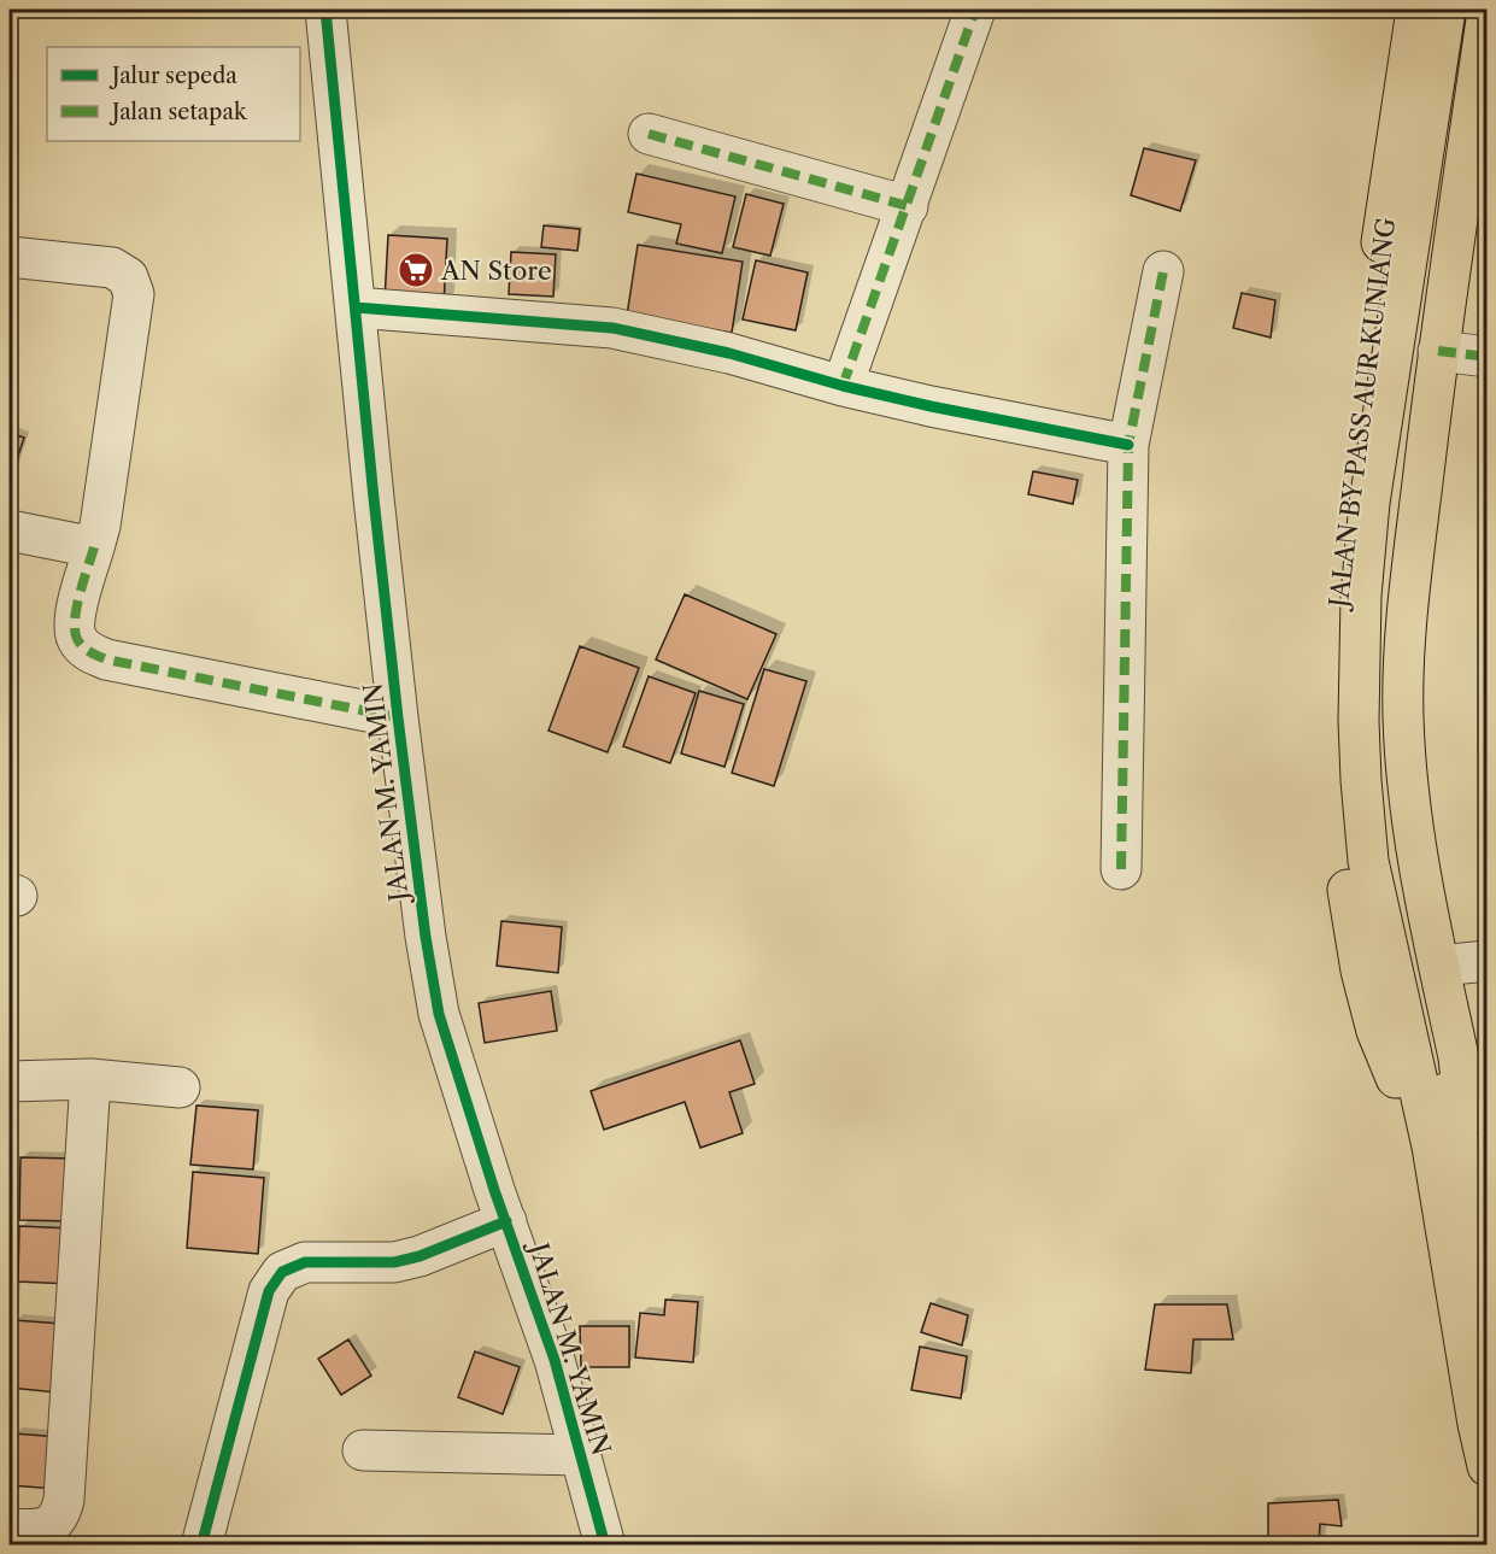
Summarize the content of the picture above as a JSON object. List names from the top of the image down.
{
  "streets": {
    "highway": ["JALAN BY PASS AUR KUNIANG"],
    "street": ["JALAN M. YAMIN"]
  },
  "places": {
    "supermarket": ["AN Store"]
  },
  "legend": ["Jalur sepeda", "Jalan setapak"]
}
